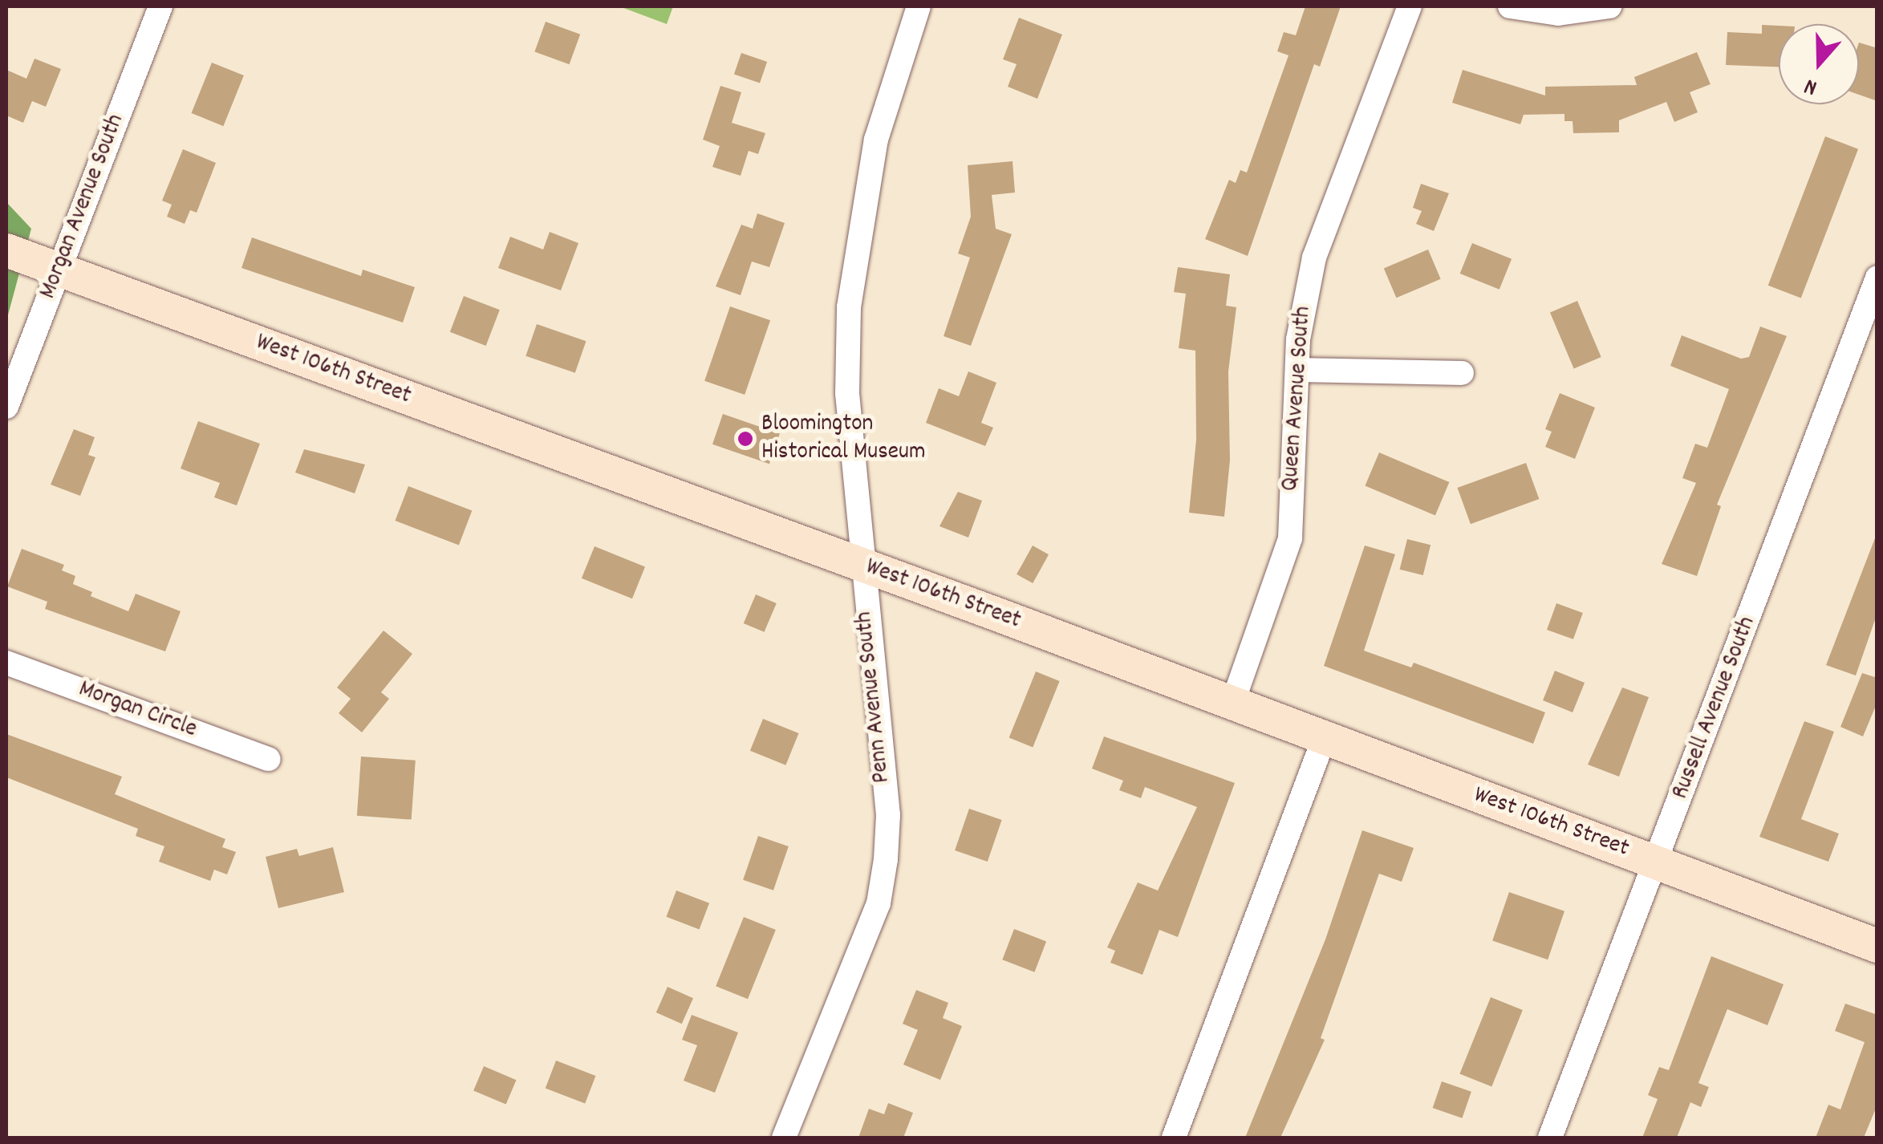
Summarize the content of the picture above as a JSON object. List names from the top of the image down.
{
  "streets": {
    "street": [
      "Morgan Avenue South",
      "West 106th Street",
      "Queen Avenue South",
      "Penn Avenue South",
      "Russell Avenue South",
      "Morgan Circle"
    ]
  },
  "crossings": [
    ["Morgan Avenue South", "West 106th Street"],
    ["West 106th Street", "Queen Avenue South"],
    ["West 106th Street", "Penn Avenue South"],
    ["West 106th Street", "Russell Avenue South"]
  ],
  "places": ["Bloomington Historical Museum"],
  "north": "bottom"
}
